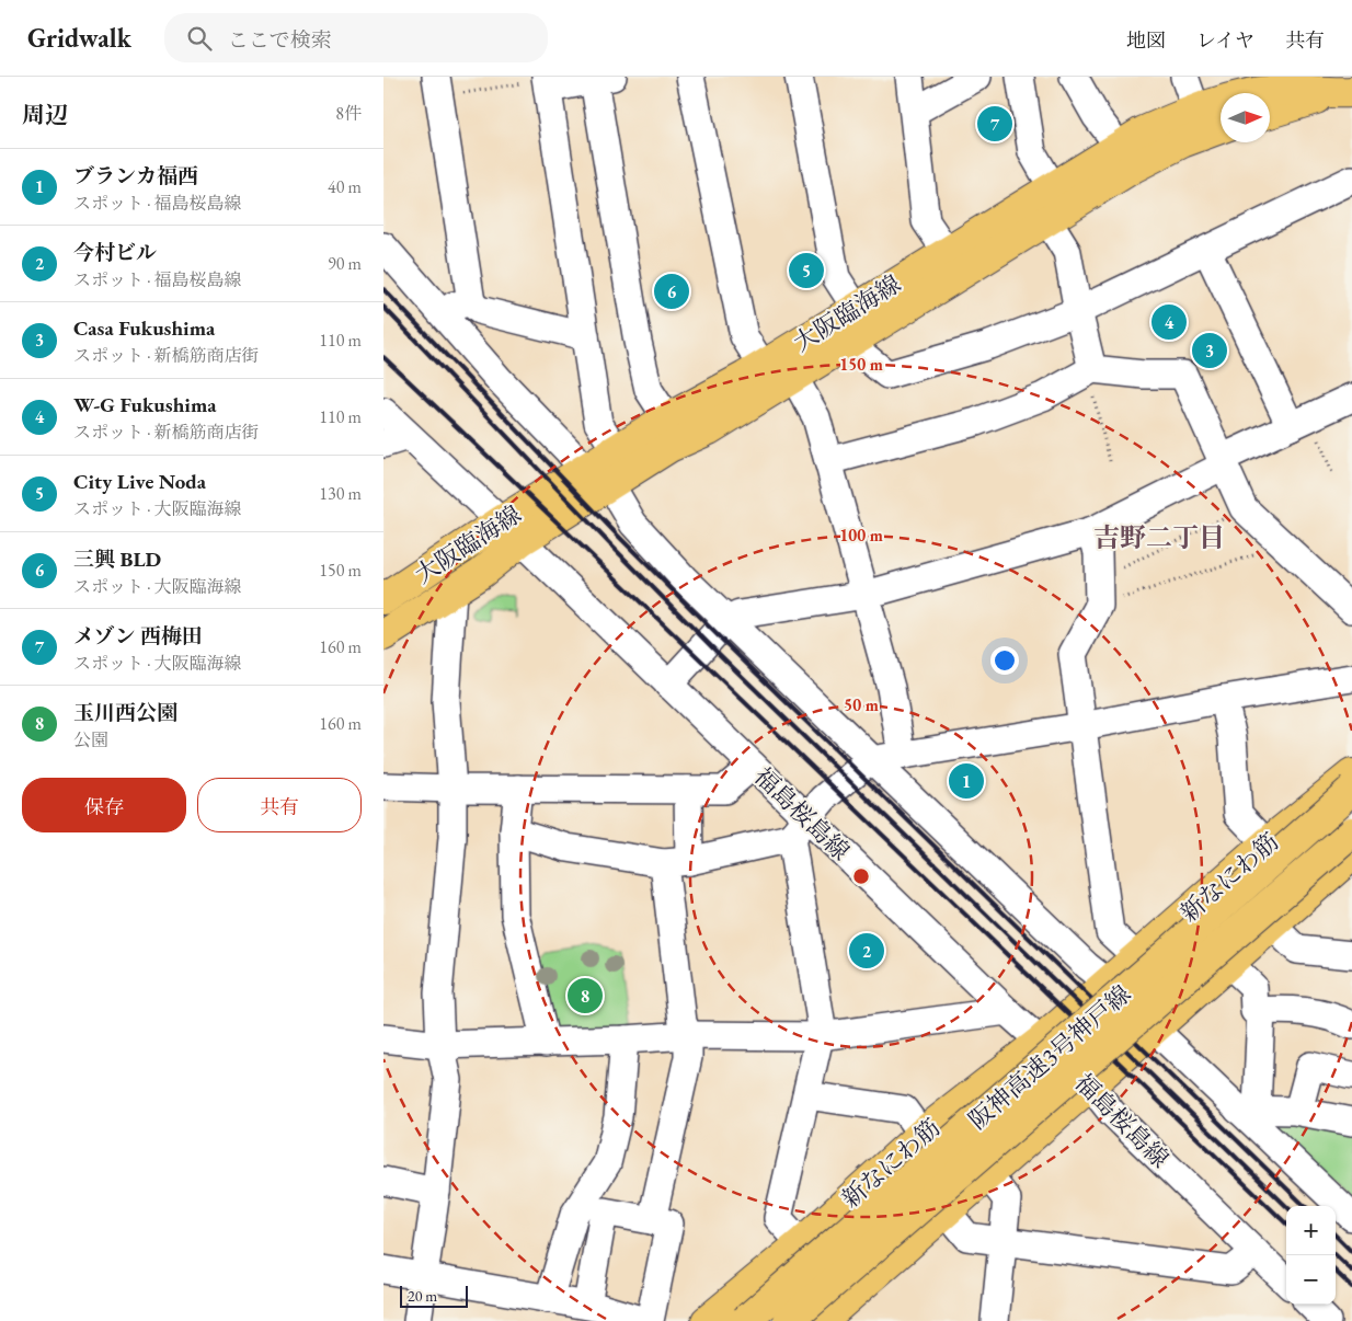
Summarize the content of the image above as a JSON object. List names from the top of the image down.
{
  "streets": {
    "main road": ["大阪臨海線", "新なにわ筋", "阪神高速3号神戸線"],
    "street": ["福島桜島線"]
  },
  "crossings": [
    ["大阪臨海線", "福島桜島線"],
    ["福島桜島線", "新なにわ筋"]
  ],
  "districts": ["吉野二丁目"],
  "scale_bar": "20 m",
  "north": "right",
  "page": {
    "header": "Gridwalk",
    "search": "ここで検索",
    "nav": ["地図", "レイヤ", "共有"],
    "heading": ["周辺", "8件"],
    "pins": [
      "7",
      "5",
      "6",
      "4",
      "3",
      "1",
      "2",
      "8"
    ],
    "list": [
      {
        "mark": "1",
        "name": "ブランカ福西",
        "note": "スポット · 福島桜島線",
        "value": "40 m"
      },
      {
        "mark": "2",
        "name": "今村ビル",
        "note": "スポット · 福島桜島線",
        "value": "90 m"
      },
      {
        "mark": "3",
        "name": "Casa Fukushima",
        "note": "スポット · 新橋筋商店街",
        "value": "110 m"
      },
      {
        "mark": "4",
        "name": "W-G Fukushima",
        "note": "スポット · 新橋筋商店街",
        "value": "110 m"
      },
      {
        "mark": "5",
        "name": "City Live Noda",
        "note": "スポット · 大阪臨海線",
        "value": "130 m"
      },
      {
        "mark": "6",
        "name": "三興 BLD",
        "note": "スポット · 大阪臨海線",
        "value": "150 m"
      },
      {
        "mark": "7",
        "name": "メゾン 西梅田",
        "note": "スポット · 大阪臨海線",
        "value": "160 m"
      },
      {
        "mark": "8",
        "name": "玉川西公園",
        "note": "公園",
        "value": "160 m"
      }
    ],
    "buttons": ["保存", "共有"],
    "map_buttons": ["+", "−"],
    "scale": "20 m"
  },
  "rings": ["150 m", "100 m", "50 m"]
}
